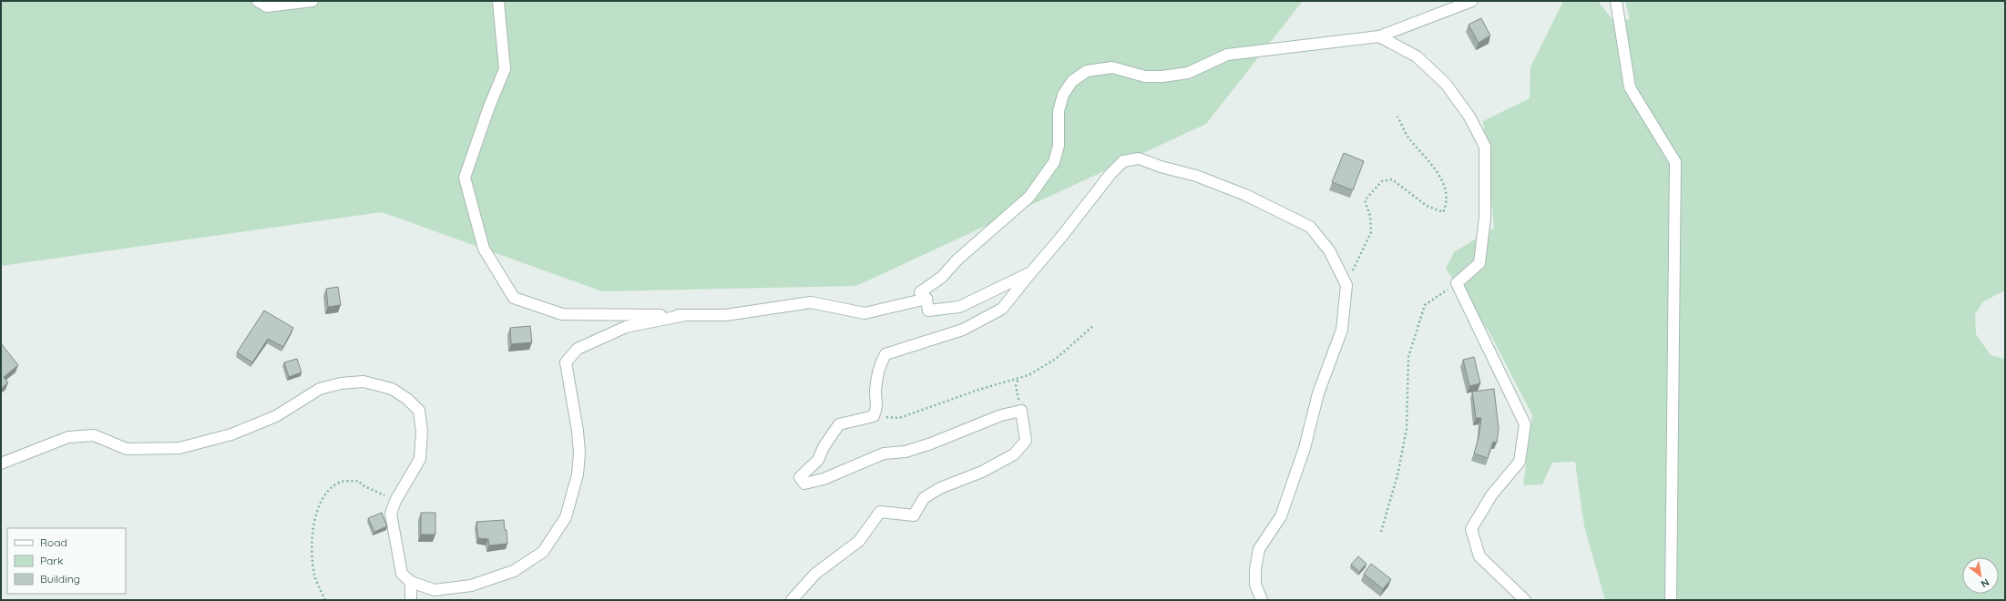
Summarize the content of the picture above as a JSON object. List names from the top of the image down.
{
  "legend": ["Road", "Park", "Building"],
  "north": "bottom right"
}
